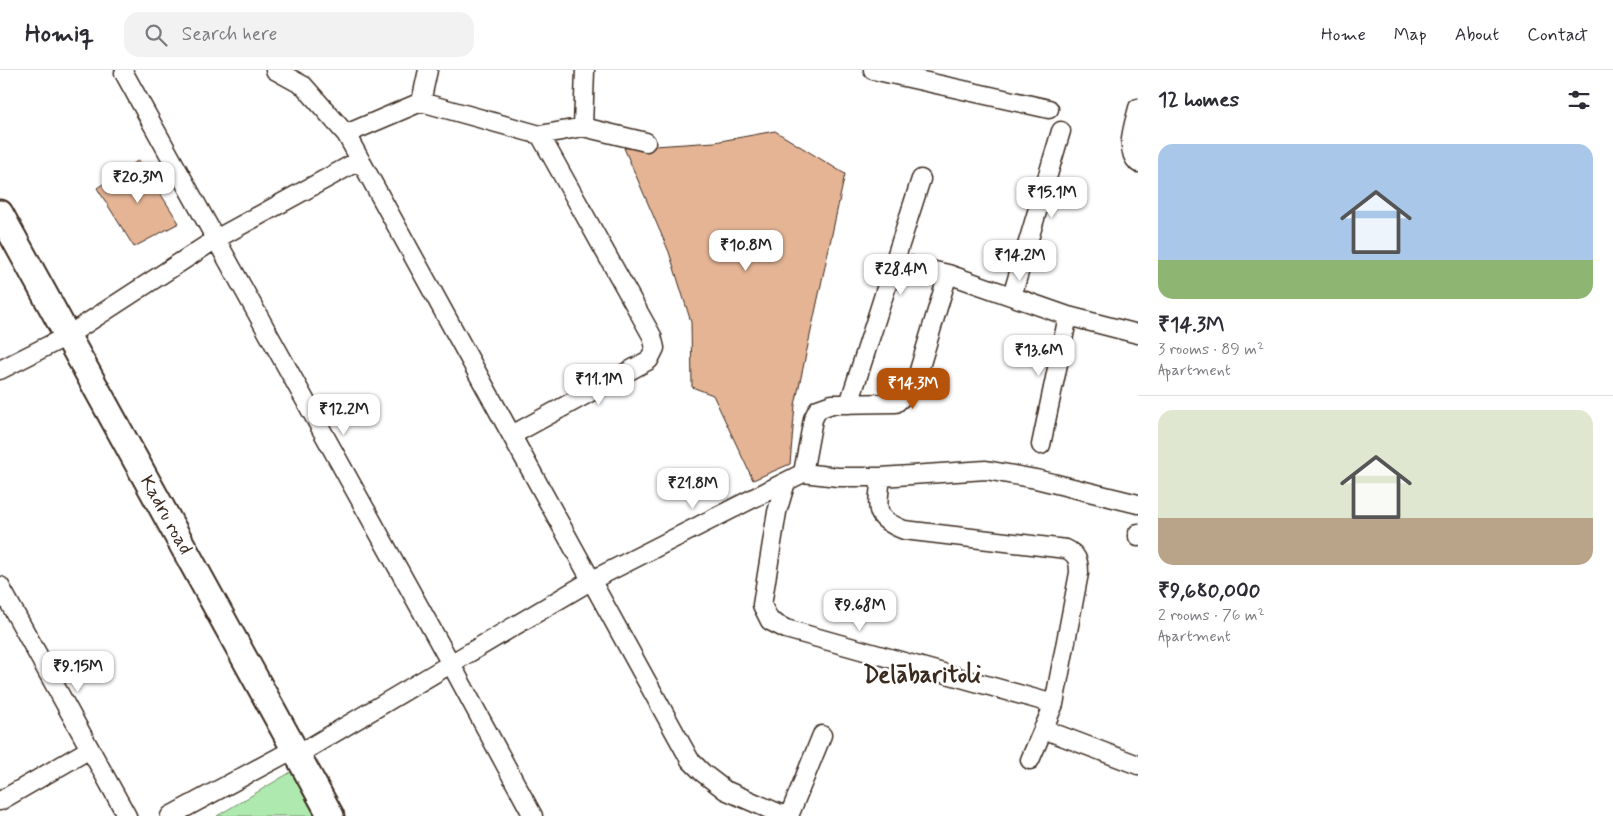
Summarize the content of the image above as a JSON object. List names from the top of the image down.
{
  "streets": {
    "main road": ["Kadru road"]
  },
  "districts": ["Delābaritoli"],
  "page": {
    "header": "Homiq",
    "search": "Search here",
    "nav": [
      "Home",
      "Map",
      "About",
      "Contact"
    ],
    "heading": "12 homes",
    "list": [
      {
        "name": "₹14.3M",
        "note": "3 rooms · 89 m² · Apartment"
      },
      {
        "name": "₹9,680,000",
        "note": "2 rooms · 76 m² · Apartment"
      }
    ],
    "price": [
      "₹20.3M",
      "₹15.1M",
      "₹10.8M",
      "₹14.2M",
      "₹28.4M",
      "₹13.6M",
      "₹11.1M",
      "₹14.3M",
      "₹12.2M",
      "₹21.8M",
      "₹9.68M",
      "₹9.15M"
    ]
  }
}
